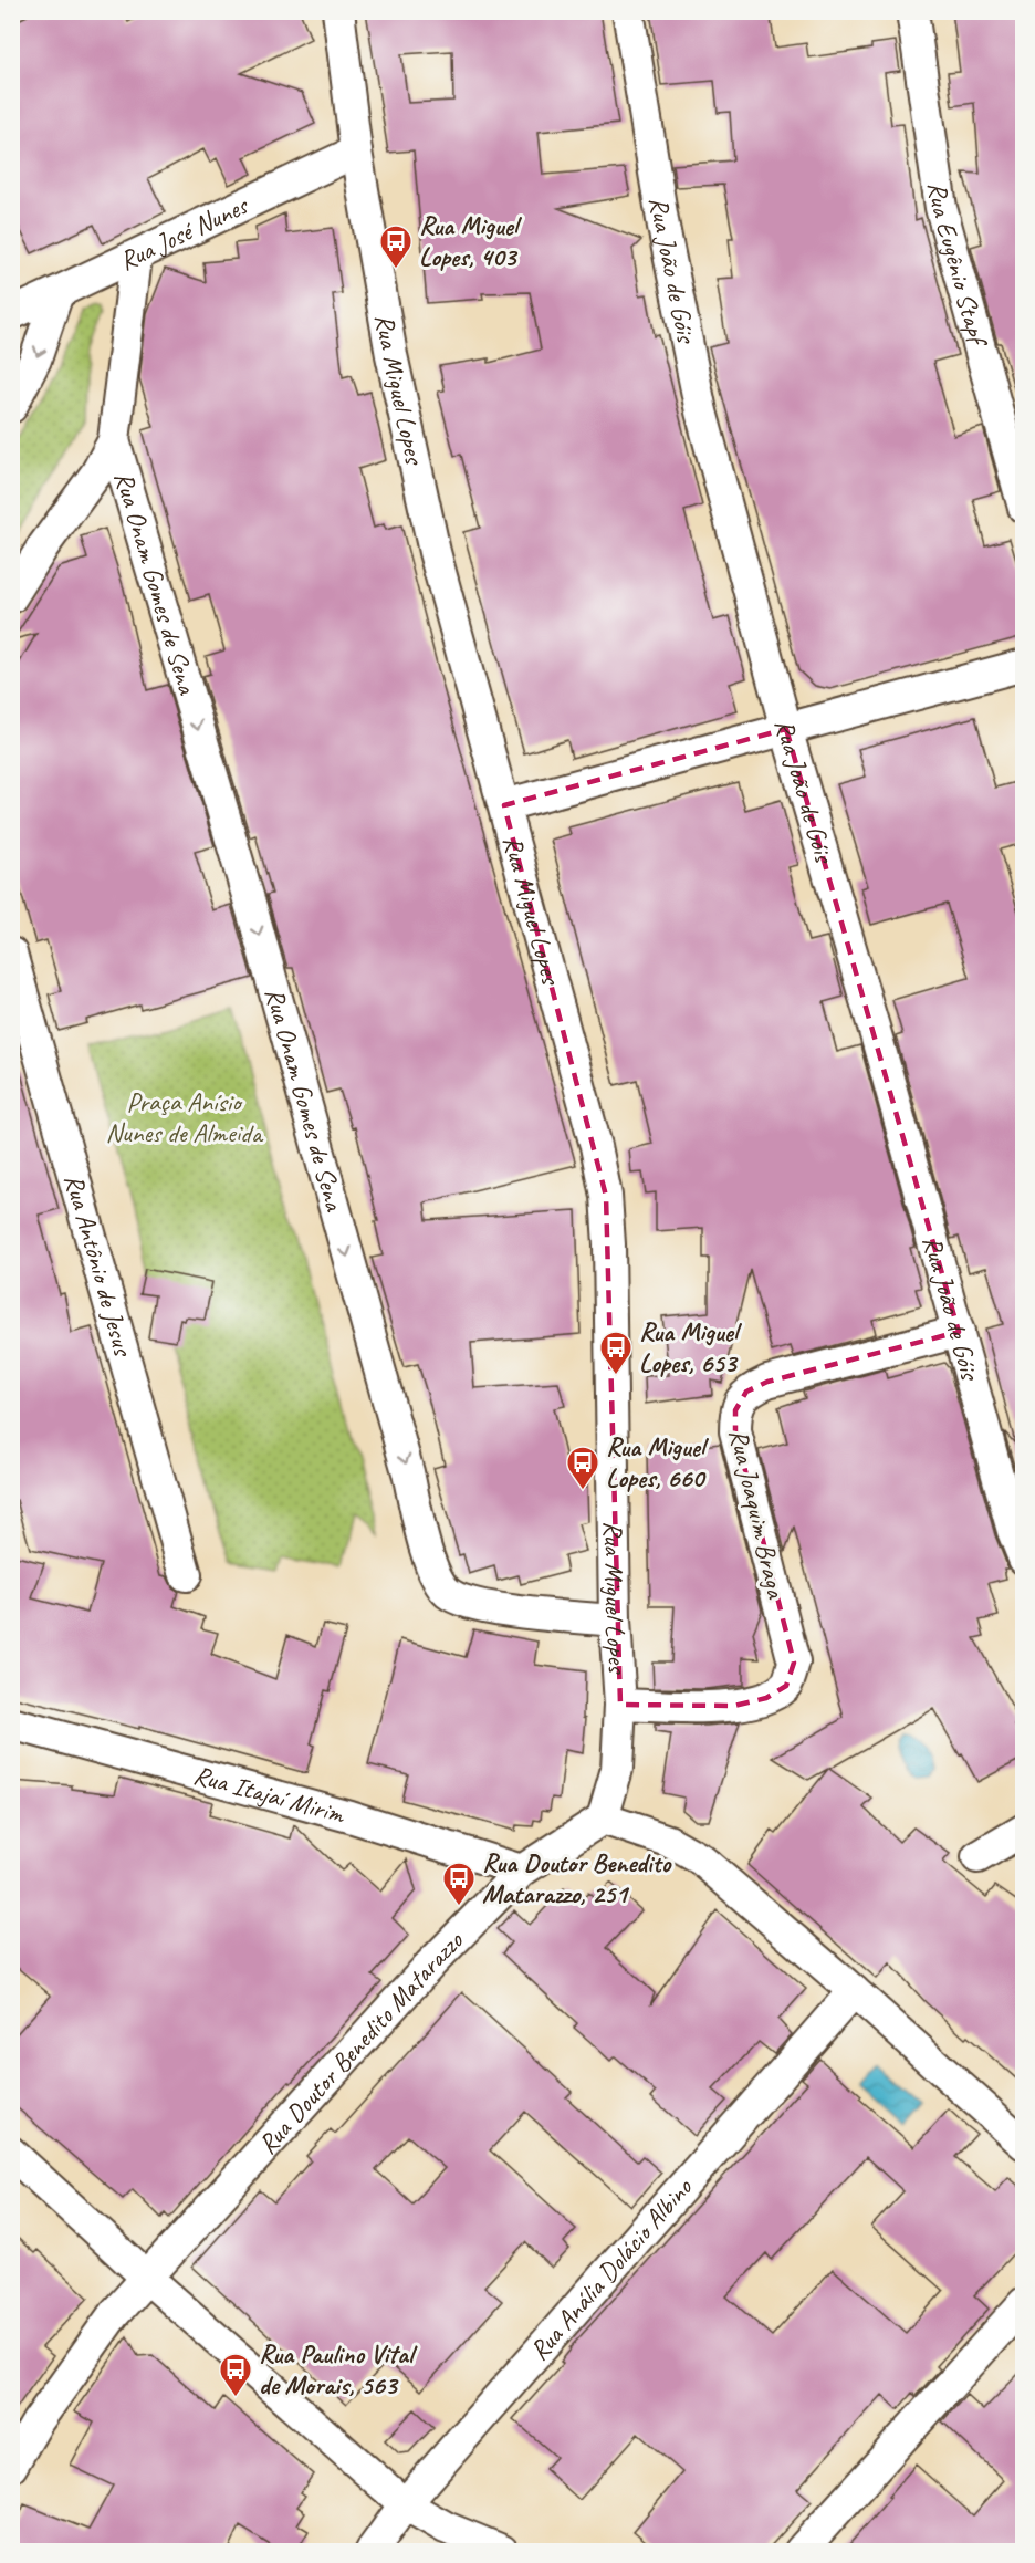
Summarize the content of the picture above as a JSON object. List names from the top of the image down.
{
  "streets": {
    "street": [
      "Rua José Nunes",
      "Rua Eugênio Stapf",
      "Rua João de Góis",
      "Rua Miguel Lopes",
      "Rua Onam Gomes de Sena",
      "Rua Antônio de Jesus",
      "Rua Joaquim Braga",
      "Rua Itajaí Mirim",
      "Rua Doutor Benedito Matarazzo",
      "Rua Anália Dolácio Albino"
    ]
  },
  "crossings": [
    ["Rua José Nunes", "Rua Miguel Lopes"],
    ["Rua João de Góis", "Rua Joaquim Braga"],
    ["Rua Miguel Lopes", "Rua Onam Gomes de Sena"],
    ["Rua Miguel Lopes", "Rua Joaquim Braga"],
    ["Rua Miguel Lopes", "Rua Doutor Benedito Matarazzo"],
    ["Rua Itajaí Mirim", "Rua Doutor Benedito Matarazzo"]
  ],
  "one_way": ["Rua Onam Gomes de Sena"],
  "parks": ["Praça Anísio Nunes de Almeida"],
  "places": {
    "bus stop": [
      "Rua Miguel Lopes, 403",
      "Rua Miguel Lopes, 653",
      "Rua Miguel Lopes, 660",
      "Rua Doutor Benedito Matarazzo, 251",
      "Rua Paulino Vital de Morais, 563"
    ]
  }
}
